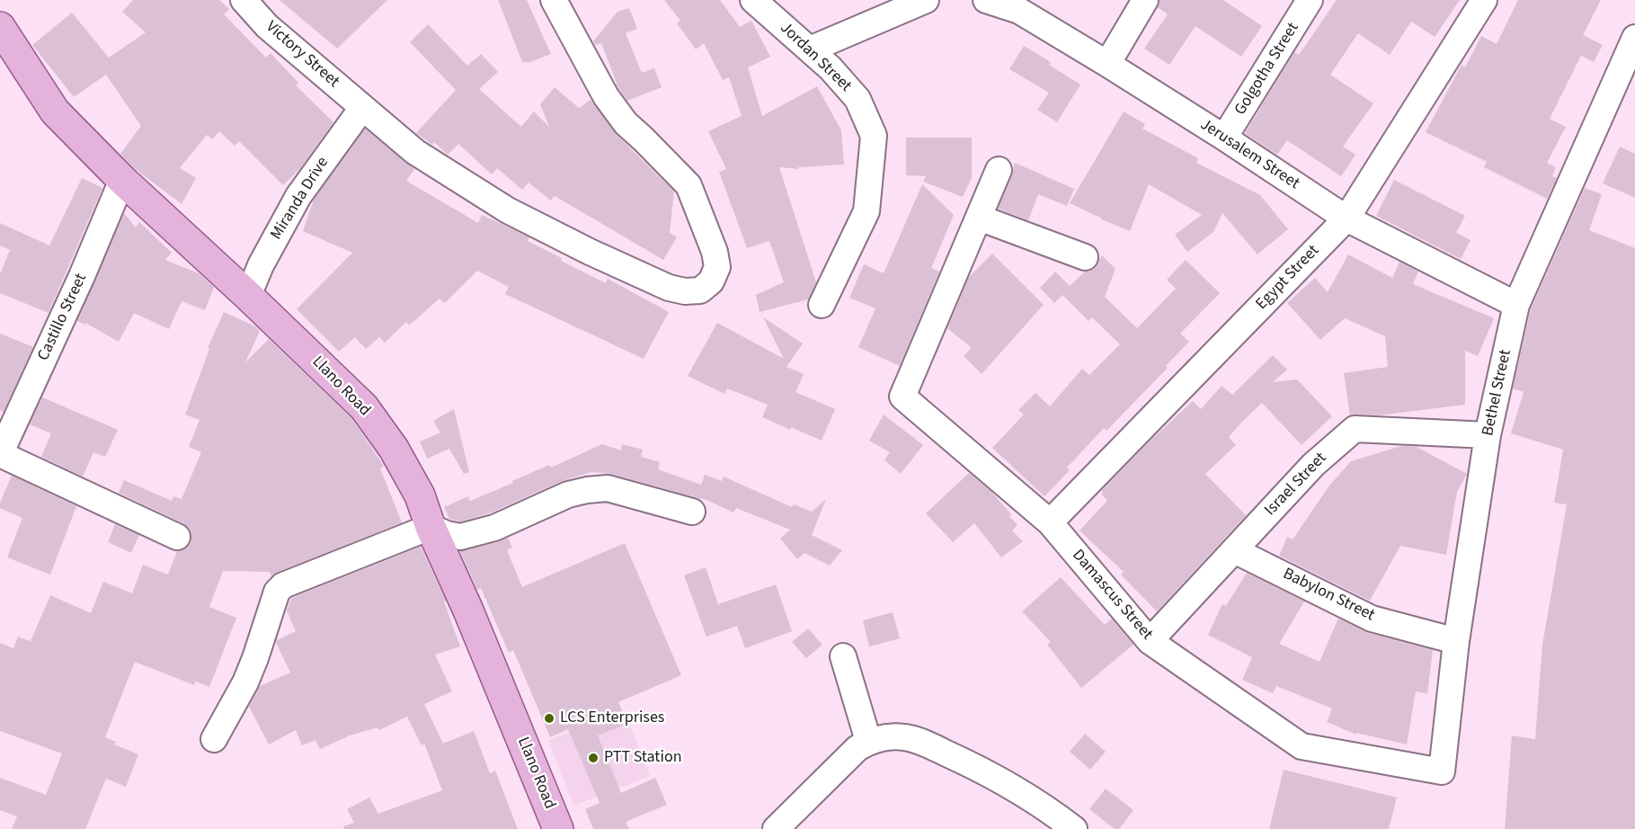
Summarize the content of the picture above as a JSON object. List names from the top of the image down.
{
  "streets": {
    "main road": ["Llano Road"],
    "street": [
      "Victory Street",
      "Jordan Street",
      "Golgotha Street",
      "Jerusalem Street",
      "Miranda Drive",
      "Egypt Street",
      "Castillo Street",
      "Bethel Street",
      "Israel Street",
      "Damascus Street",
      "Babylon Street"
    ]
  },
  "crossings": [
    ["Victory Street", "Miranda Drive"],
    ["Golgotha Street", "Jerusalem Street"],
    ["Jerusalem Street", "Egypt Street"],
    ["Jerusalem Street", "Bethel Street"],
    ["Miranda Drive", "Llano Road"],
    ["Egypt Street", "Damascus Street"],
    ["Castillo Street", "Llano Road"],
    ["Bethel Street", "Israel Street"],
    ["Bethel Street", "Damascus Street"],
    ["Bethel Street", "Babylon Street"],
    ["Israel Street", "Damascus Street"],
    ["Israel Street", "Babylon Street"]
  ],
  "places": ["LCS Enterprises", "PTT Station"]
}
